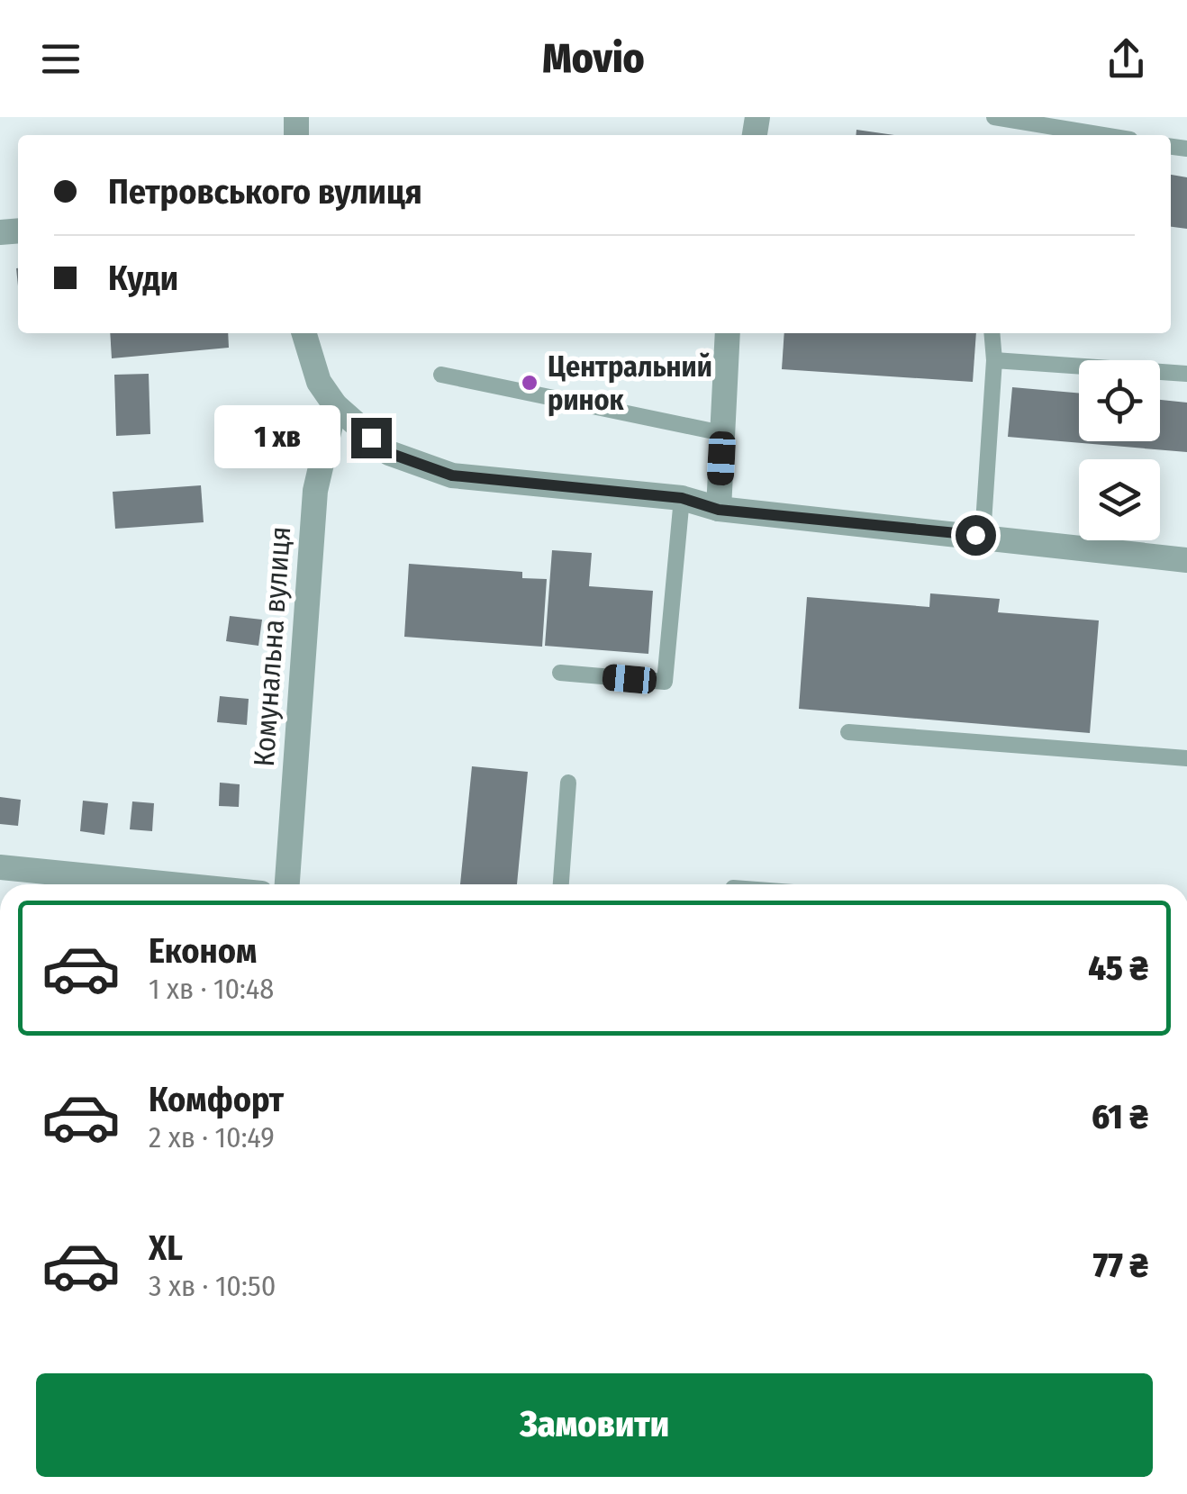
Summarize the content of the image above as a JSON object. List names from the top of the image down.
{
  "streets": {
    "street": ["Комунальна вулиця"]
  },
  "places": ["Центральний ринок"],
  "page": {
    "header": "Movio",
    "banner": ["Петровського вулиця", "Куди"],
    "bubble": "1 хв",
    "list": [
      {
        "name": "Економ",
        "note": "1 хв · 10:48",
        "value": "45 ₴"
      },
      {
        "name": "Комфорт",
        "note": "2 хв · 10:49",
        "value": "61 ₴"
      },
      {
        "name": "XL",
        "note": "3 хв · 10:50",
        "value": "77 ₴"
      }
    ],
    "buttons": "Замовити"
  }
}
